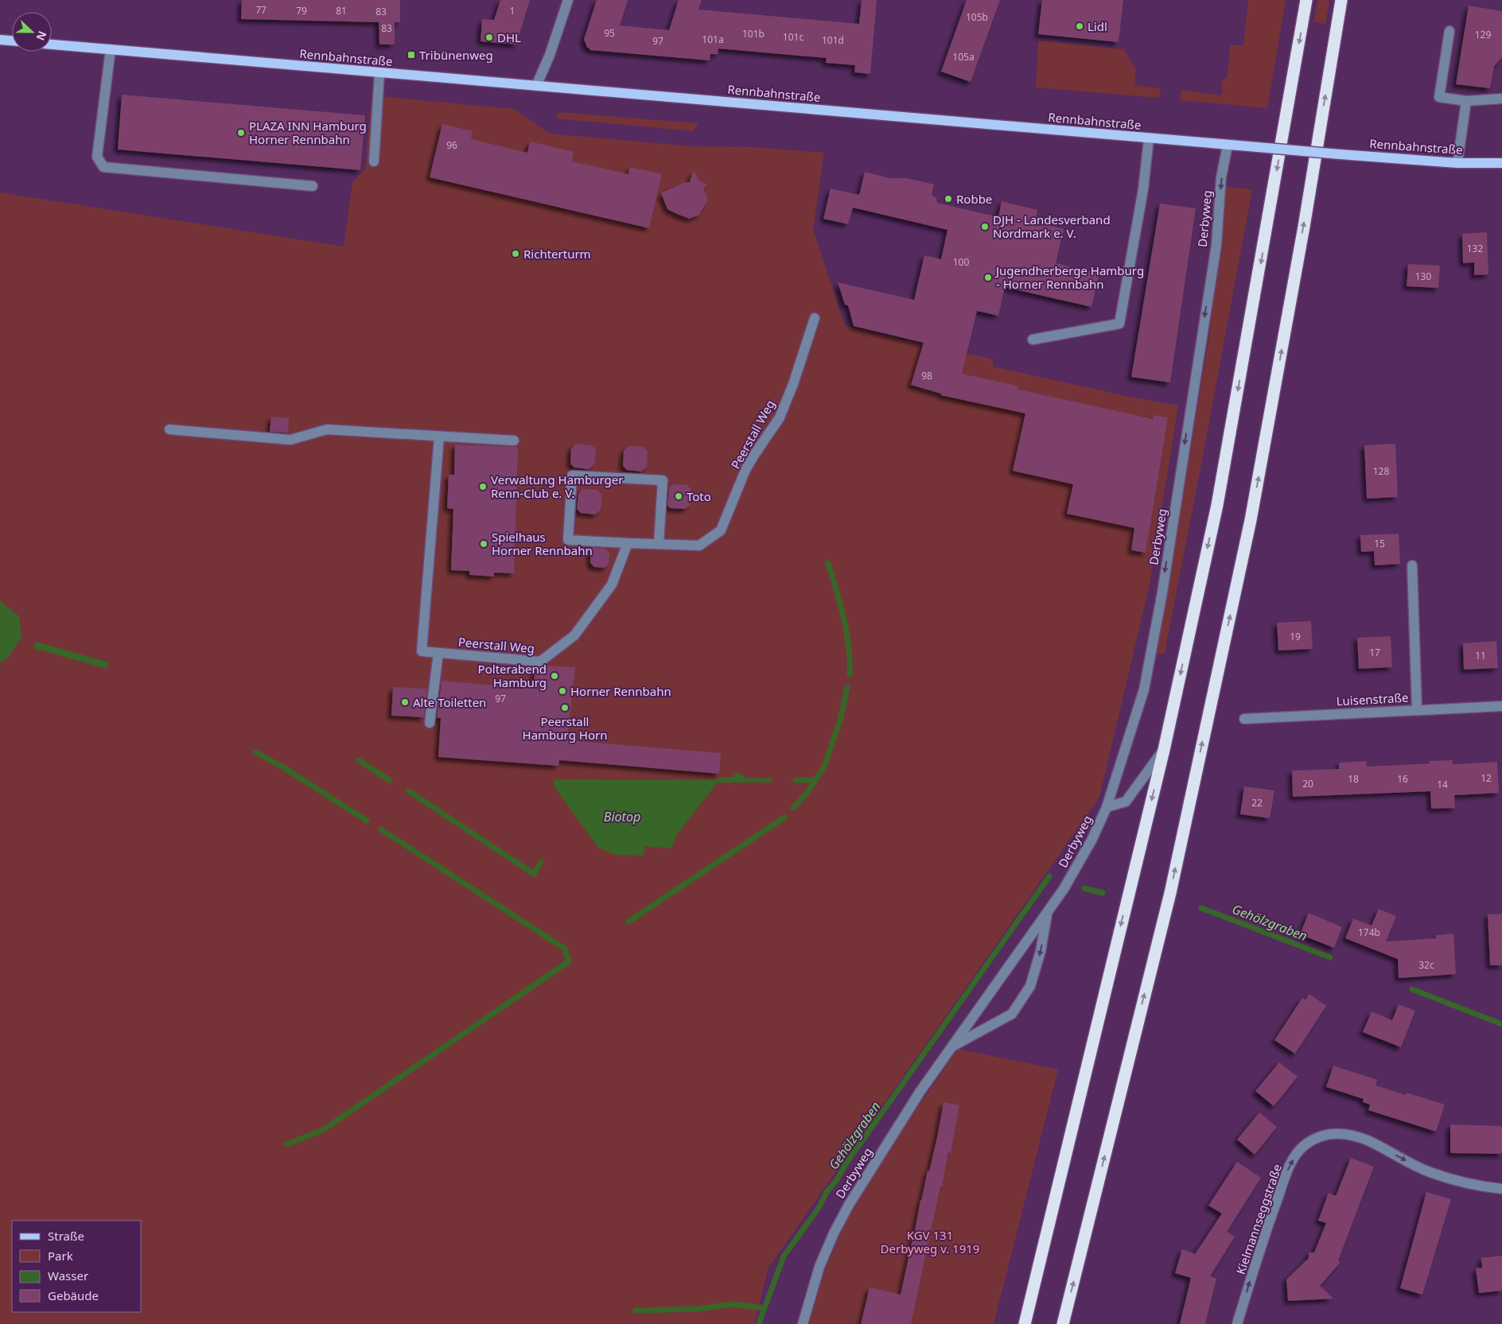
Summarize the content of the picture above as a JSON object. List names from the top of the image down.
{
  "streets": {
    "main road": ["Rennbahnstraße"],
    "street": [
      "Derbyweg",
      "Peerstall Weg",
      "Luisenstraße",
      "Kielmannseggstraße"
    ]
  },
  "crossings": [
    ["Rennbahnstraße", "Derbyweg"]
  ],
  "one_way": ["Derbyweg"],
  "water": ["Biotop", "Gehölzgraben"],
  "parks": ["KGV 131 Derbyweg v. 1919"],
  "places": {
    "other": [
      "Lidl",
      "DHL",
      "PLAZA INN Hamburg Horner Rennbahn",
      "Robbe",
      "DJH - Landesverband Nordmark e. V.",
      "Richterturm",
      "Jugendherberge Hamburg - Horner Rennbahn",
      "Verwaltung Hamburger Renn-Club e. V.",
      "Toto",
      "Spielhaus Horner Rennbahn",
      "Polterabend Hamburg",
      "Horner Rennbahn",
      "Alte Toiletten",
      "Peerstall Hamburg Horn"
    ],
    "transit": ["Tribünenweg"]
  },
  "house_numbers": [
    "77",
    "79",
    "81",
    "1",
    "83",
    "105b",
    "83",
    "95",
    "101b",
    "129",
    "101c",
    "101a",
    "101d",
    "97",
    "105a",
    "96",
    "132",
    "100",
    "130",
    "98",
    "128",
    "15",
    "19",
    "17",
    "11",
    "97",
    "12",
    "18",
    "16",
    "20",
    "14",
    "22",
    "174b",
    "32c"
  ],
  "legend": [
    "Straße",
    "Park",
    "Wasser",
    "Gebäude"
  ],
  "north": "right"
}
